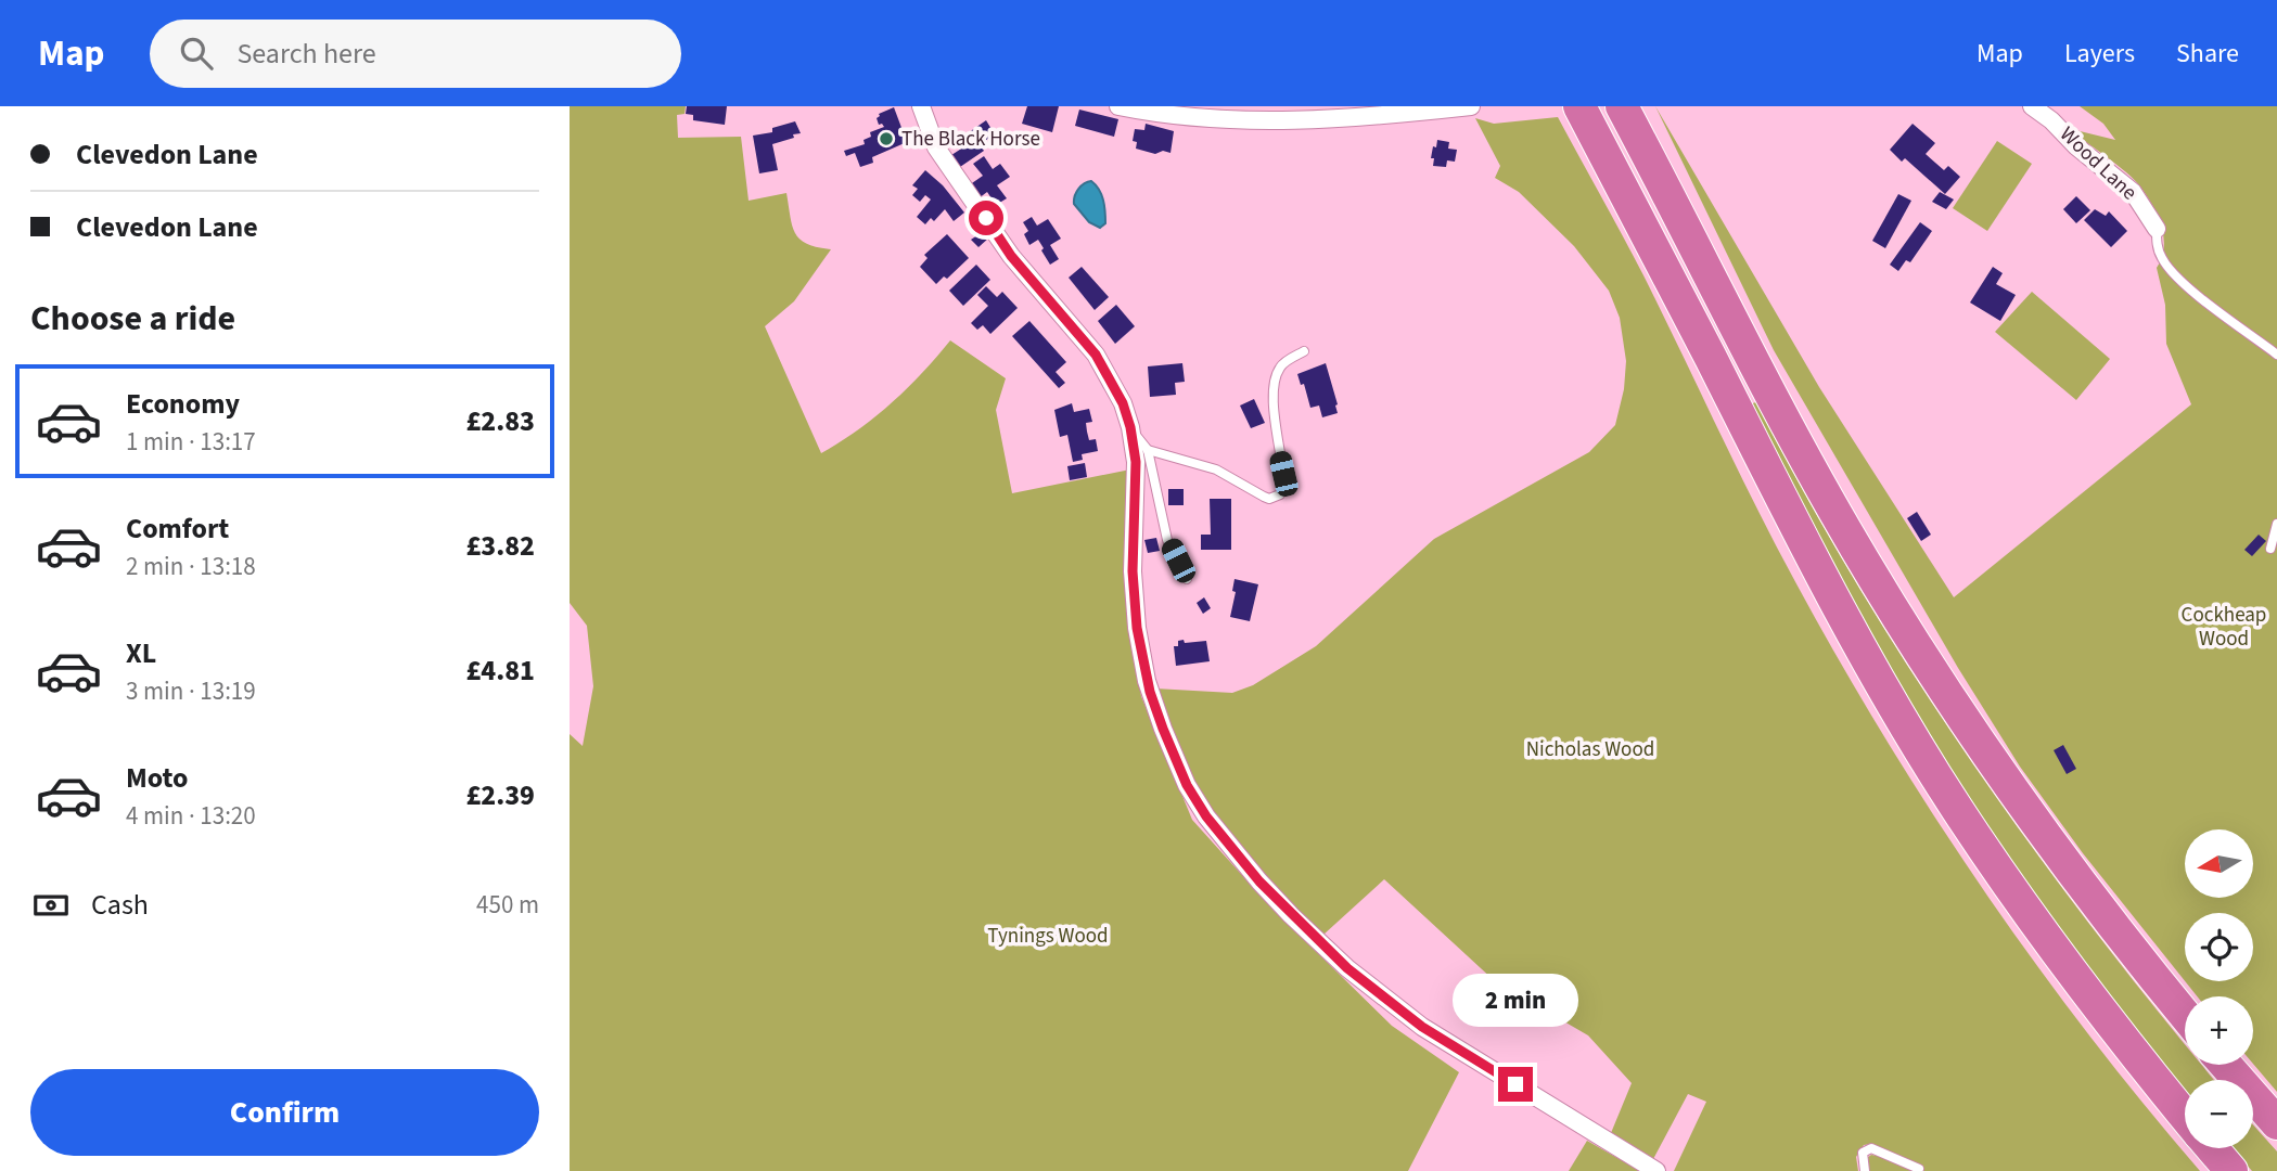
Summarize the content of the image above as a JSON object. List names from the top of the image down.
{
  "streets": {
    "street": ["Wood Lane"]
  },
  "parks": ["Cockheap Wood", "Nicholas Wood", "Tynings Wood"],
  "places": ["The Black Horse"],
  "north": "left",
  "page": {
    "header": "Map",
    "search": "Search here",
    "nav": ["Map", "Layers", "Share"],
    "banner": ["Clevedon Lane", "Clevedon Lane"],
    "heading": "Choose a ride",
    "list": [
      {
        "name": "Economy",
        "note": "1 min · 13:17",
        "value": "£2.83"
      },
      {
        "name": "Comfort",
        "note": "2 min · 13:18",
        "value": "£3.82"
      },
      {
        "name": "XL",
        "note": "3 min · 13:19",
        "value": "£4.81"
      },
      {
        "name": "Moto",
        "note": "4 min · 13:20",
        "value": "£2.39"
      }
    ],
    "map_buttons": ["+", "−"],
    "pay": ["Cash", "450 m"],
    "bubble": "2 min",
    "buttons": "Confirm"
  }
}
